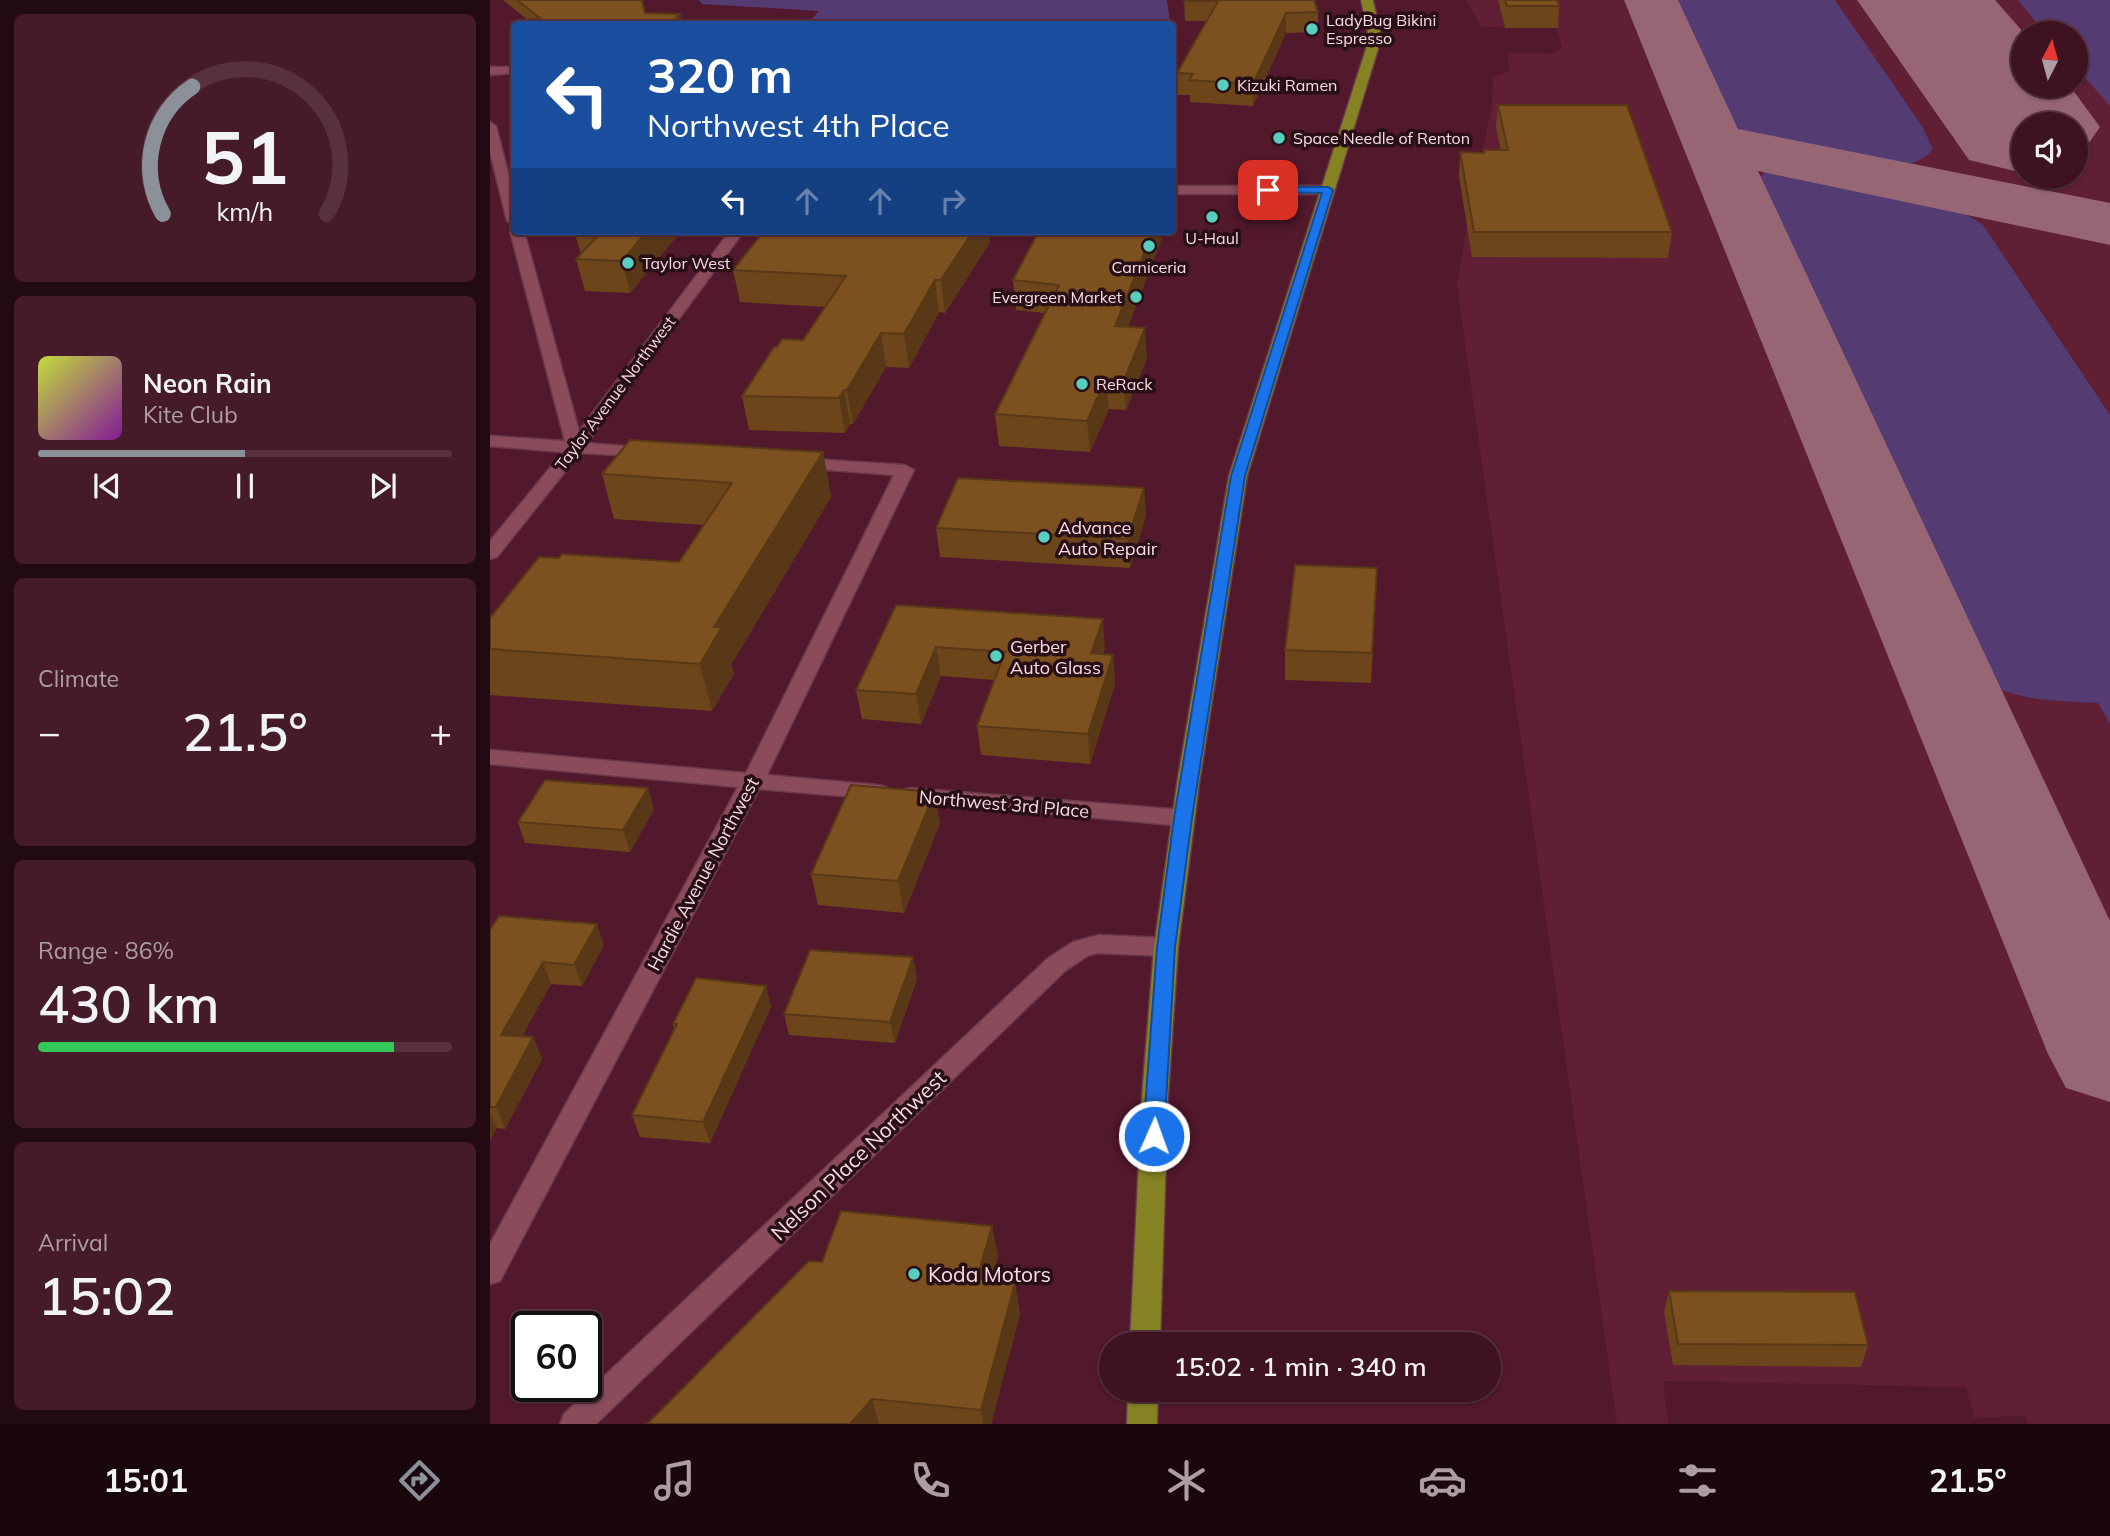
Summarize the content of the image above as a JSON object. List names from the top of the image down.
{
  "streets": {
    "street": [
      "Taylor Avenue Northwest",
      "Northwest 3rd Place",
      "Hardie Avenue Northwest",
      "Nelson Place Northwest"
    ]
  },
  "crossings": [
    ["Northwest 3rd Place", "Hardie Avenue Northwest"]
  ],
  "places": [
    "LadyBug Bikini Espresso",
    "Kizuki Ramen",
    "Space Needle of Renton",
    "U-Haul",
    "Carniceria",
    "Taylor West",
    "Evergreen Market",
    "ReRack",
    "Advance Auto Repair",
    "Gerber Auto Glass",
    "Koda Motors"
  ],
  "north": "top",
  "page": {
    "turn": ["320 m", "Northwest 4th Place"],
    "song": ["Neon Rain", "Kite Club"],
    "tile": [
      "Climate",
      ["Range · 86%", "430 km"],
      ["Arrival", "15:02"]
    ],
    "heat": ["−", "21.5°", "+"],
    "limit": "60",
    "trip": "15:02 · 1 min · 340 m",
    "tabs": ["15:01", "21.5°"],
    "gauge": ["51", "km/h"]
  }
}
